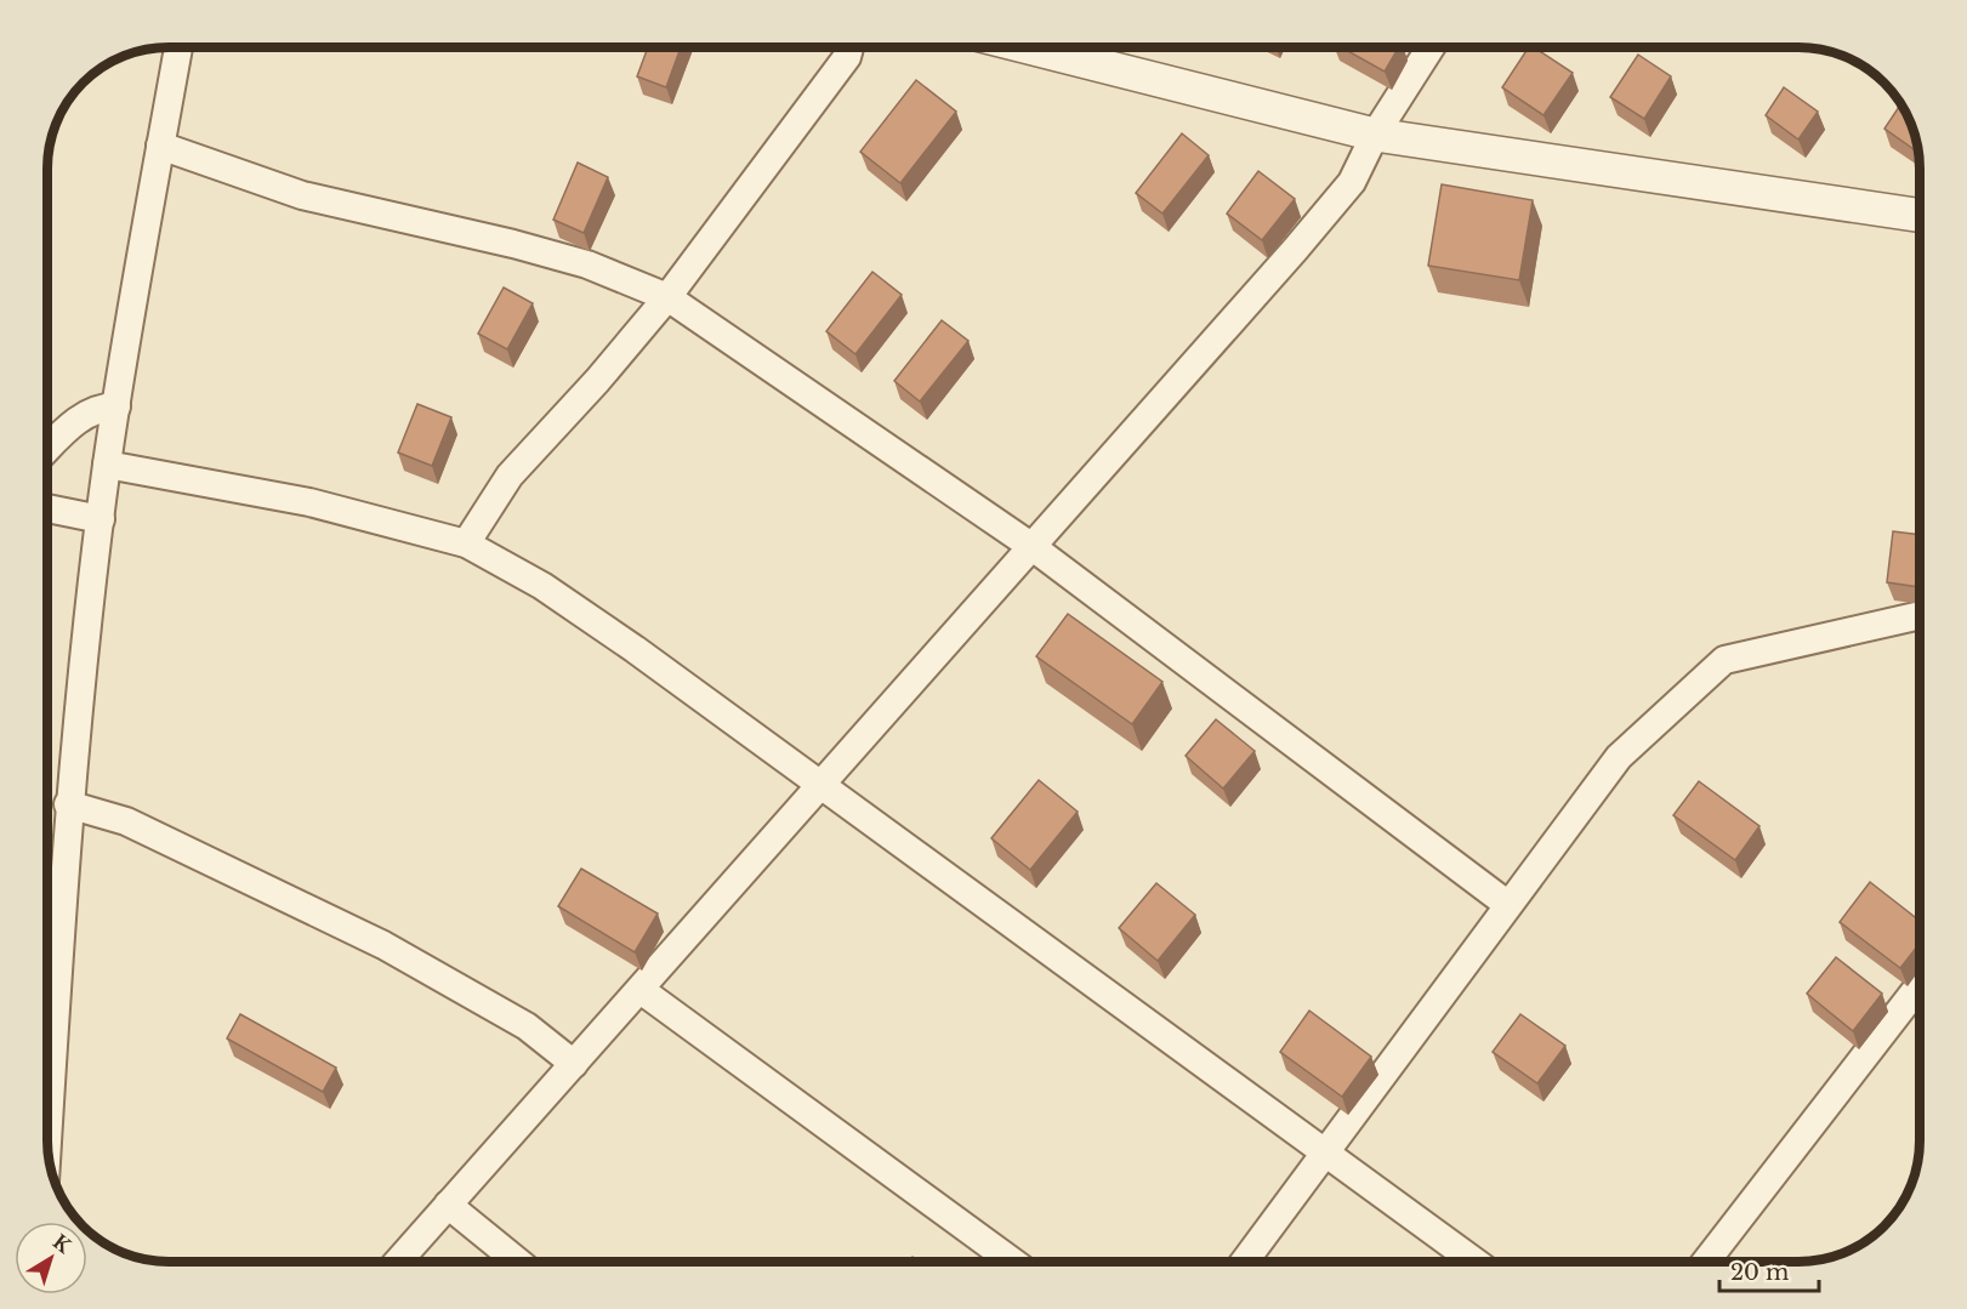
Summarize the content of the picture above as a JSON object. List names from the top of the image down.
{
  "scale_bar": "20 m",
  "north": "top right"
}
